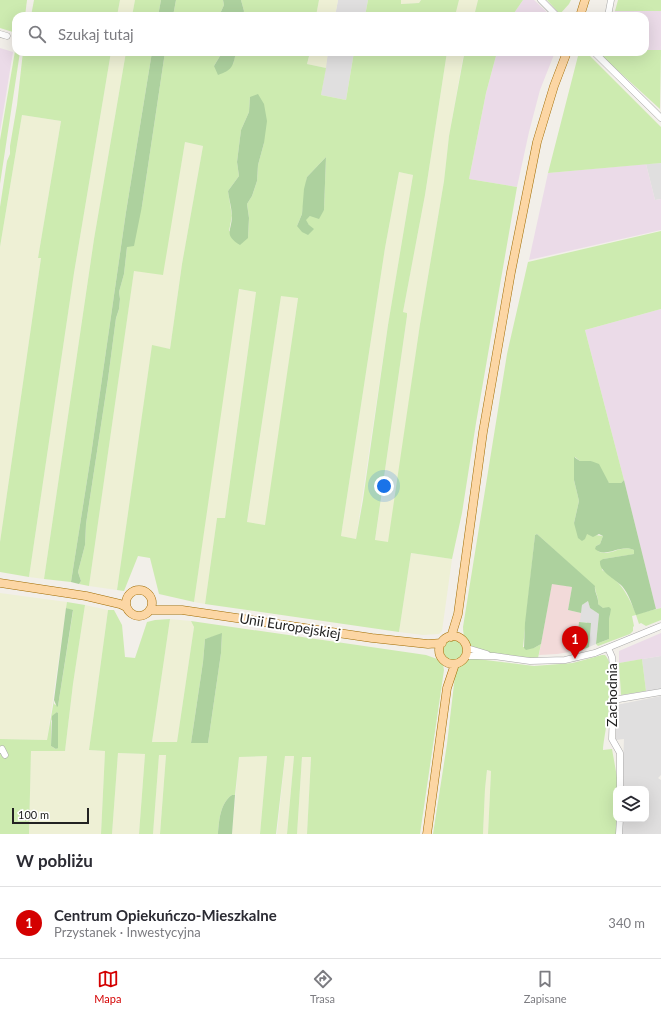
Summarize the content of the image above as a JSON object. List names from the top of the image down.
{
  "streets": {
    "main road": ["Unii Europejskiej"],
    "street": ["Zachodnia"]
  },
  "scale_bar": "100 m",
  "page": {
    "search": "Szukaj tutaj",
    "pins": "1",
    "scale": "100 m",
    "heading": "W pobliżu",
    "list": [
      {
        "mark": "1",
        "name": "Centrum Opiekuńczo-Mieszkalne",
        "note": "Przystanek · Inwestycyjna",
        "value": "340 m"
      }
    ],
    "nav": ["Mapa", "Trasa", "Zapisane"]
  }
}
